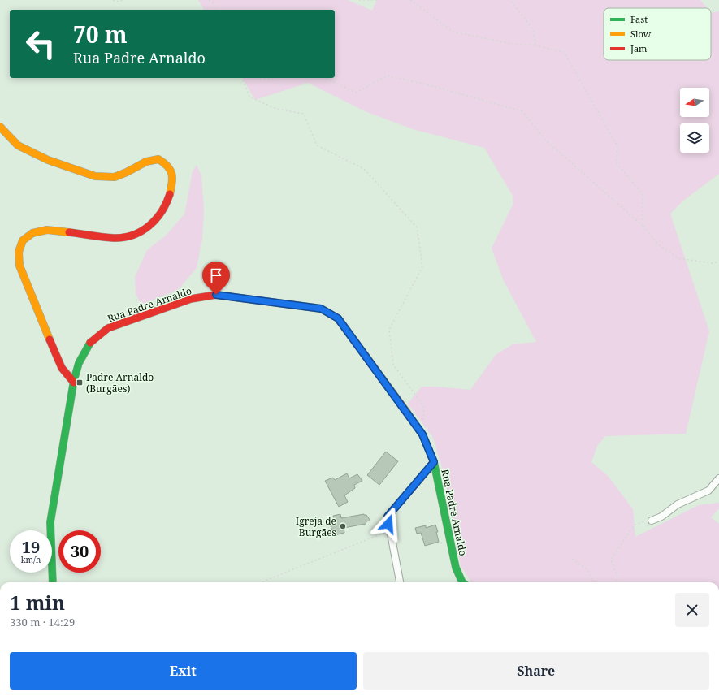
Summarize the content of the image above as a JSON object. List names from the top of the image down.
{
  "streets": {
    "street": ["Rua Padre Arnaldo"]
  },
  "places": {
    "transit": ["Padre Arnaldo (Burgães)"],
    "other": ["Igreja de Burgães"]
  },
  "legend": ["Fast", "Slow", "Jam"],
  "north": "left",
  "page": {
    "turn": ["70 m", "Rua Padre Arnaldo"],
    "speed": "19 km/h",
    "limit": "30",
    "heading": ["1 min", "330 m · 14:29"],
    "buttons": ["Exit", "Share"]
  }
}
